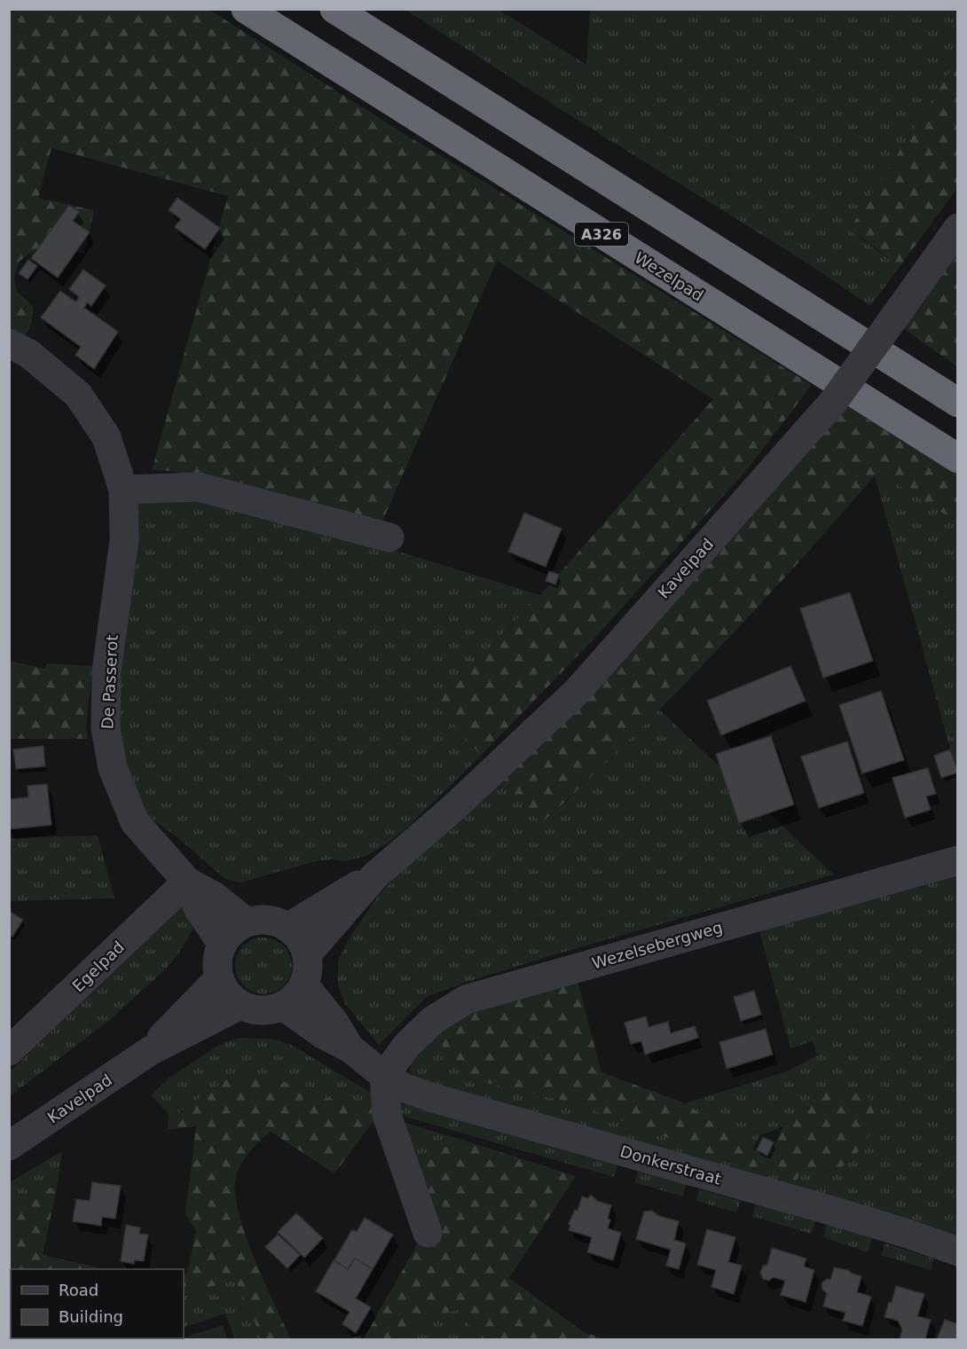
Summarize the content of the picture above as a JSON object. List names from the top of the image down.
{
  "streets": {
    "highway": ["A326", "Wezelpad"],
    "street": [
      "Kavelpad",
      "De Passerot",
      "Wezelsebergweg",
      "Egelpad",
      "Donkerstraat"
    ]
  },
  "crossings": [
    ["Kavelpad", "De Passerot"],
    ["Kavelpad", "Donkerstraat"],
    ["De Passerot", "Egelpad"],
    ["De Passerot", "Donkerstraat"],
    ["Wezelsebergweg", "Donkerstraat"]
  ],
  "legend": ["Road", "Building"]
}
